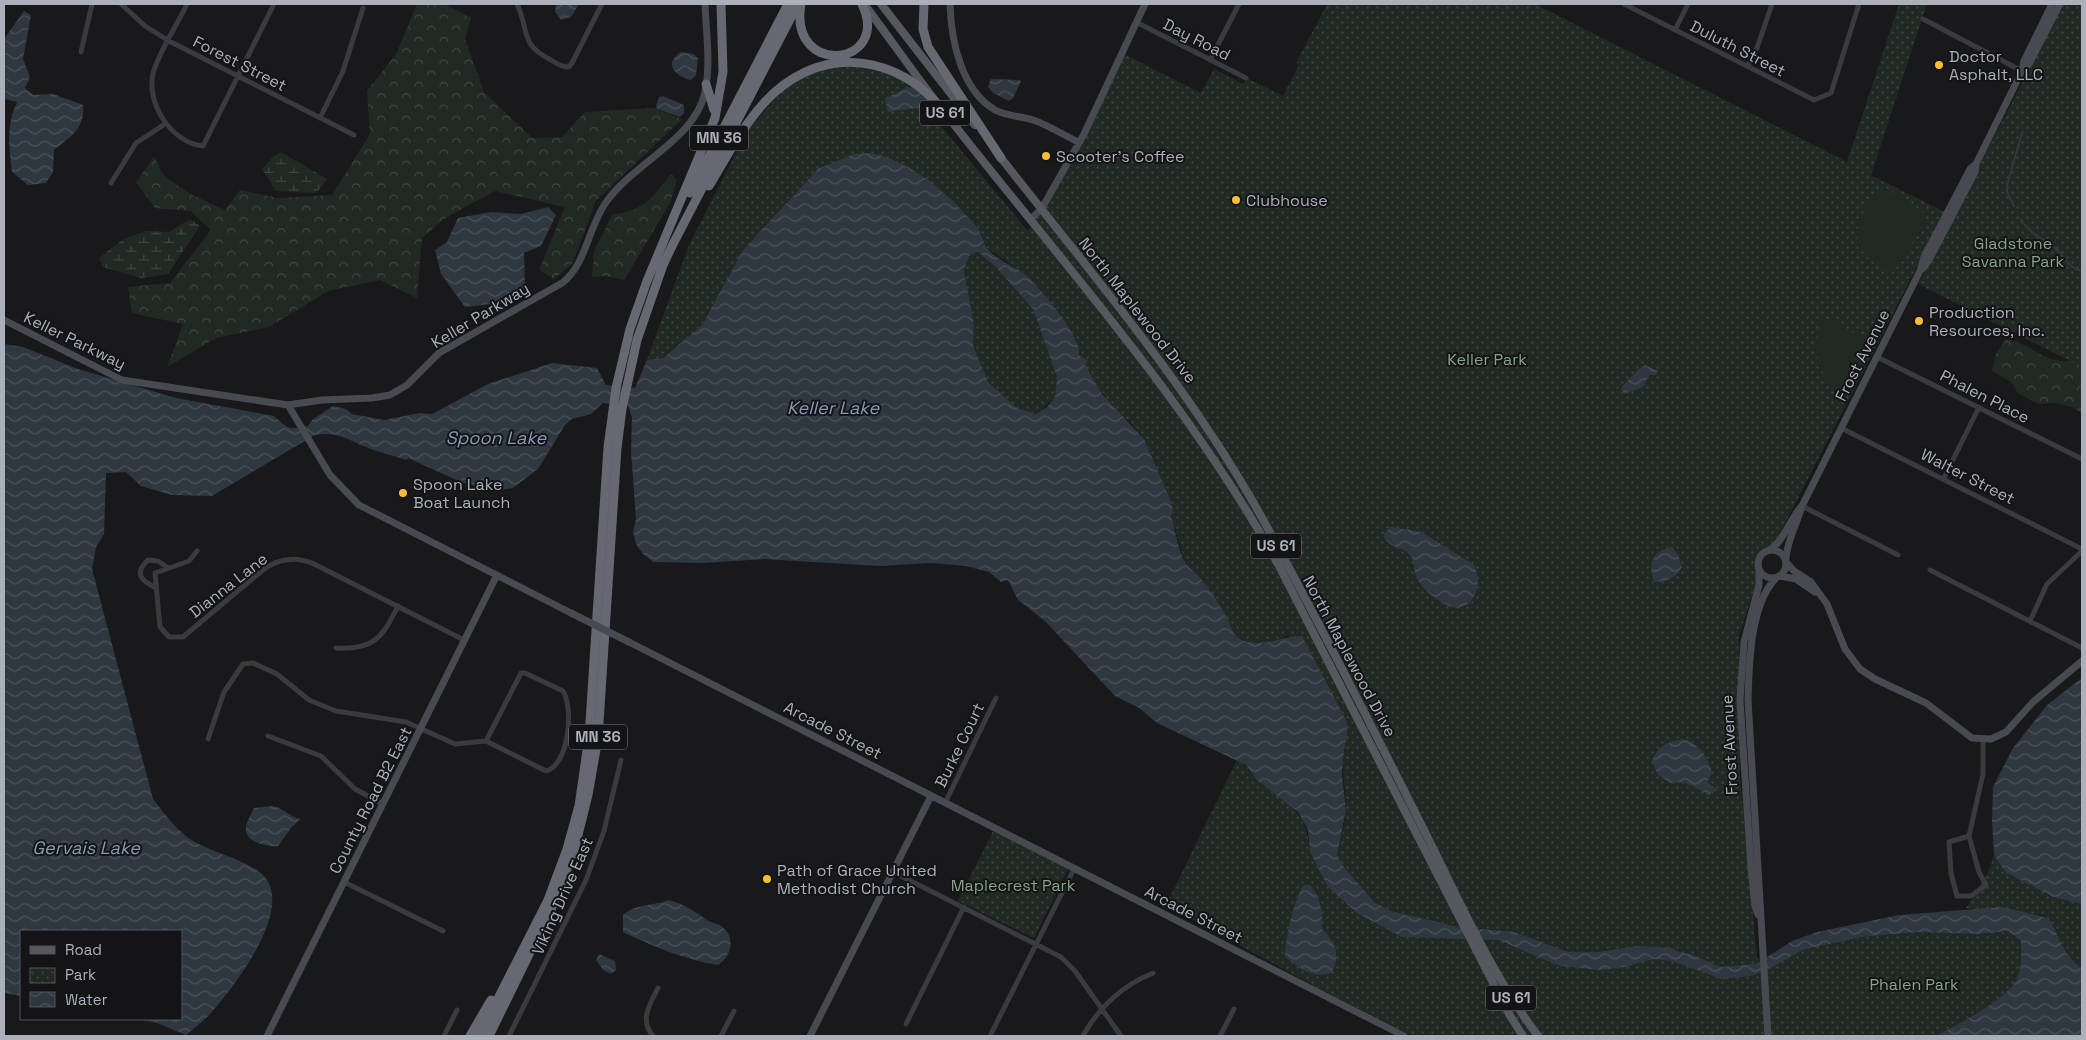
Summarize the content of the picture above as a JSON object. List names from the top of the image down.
{
  "streets": {
    "highway": ["MN 36"],
    "main road": ["US 61", "North Maplewood Drive"],
    "street": [
      "Day Road",
      "Duluth Street",
      "Forest Street",
      "Keller Parkway",
      "Frost Avenue",
      "Phalen Place",
      "Walter Street",
      "Dianna Lane",
      "Arcade Street",
      "Burke Court",
      "County Road B2 East",
      "Viking Drive East"
    ]
  },
  "crossings": [
    ["US 61", "North Maplewood Drive"],
    ["Keller Parkway", "Arcade Street"],
    ["Frost Avenue", "Phalen Place"],
    ["Frost Avenue", "Walter Street"],
    ["Dianna Lane", "County Road B2 East"],
    ["Arcade Street", "Burke Court"],
    ["Arcade Street", "County Road B2 East"]
  ],
  "water": ["Keller Lake", "Spoon Lake", "Gervais Lake"],
  "parks": [
    "Gladstone Savanna Park",
    "Keller Park",
    "Maplecrest Park",
    "Phalen Park"
  ],
  "places": [
    "Doctor Asphalt, LLC",
    "Scooter's Coffee",
    "Clubhouse",
    "Production Resources, Inc.",
    "Spoon Lake Boat Launch",
    "Path of Grace United Methodist Church"
  ],
  "legend": ["Road", "Park", "Water"]
}
